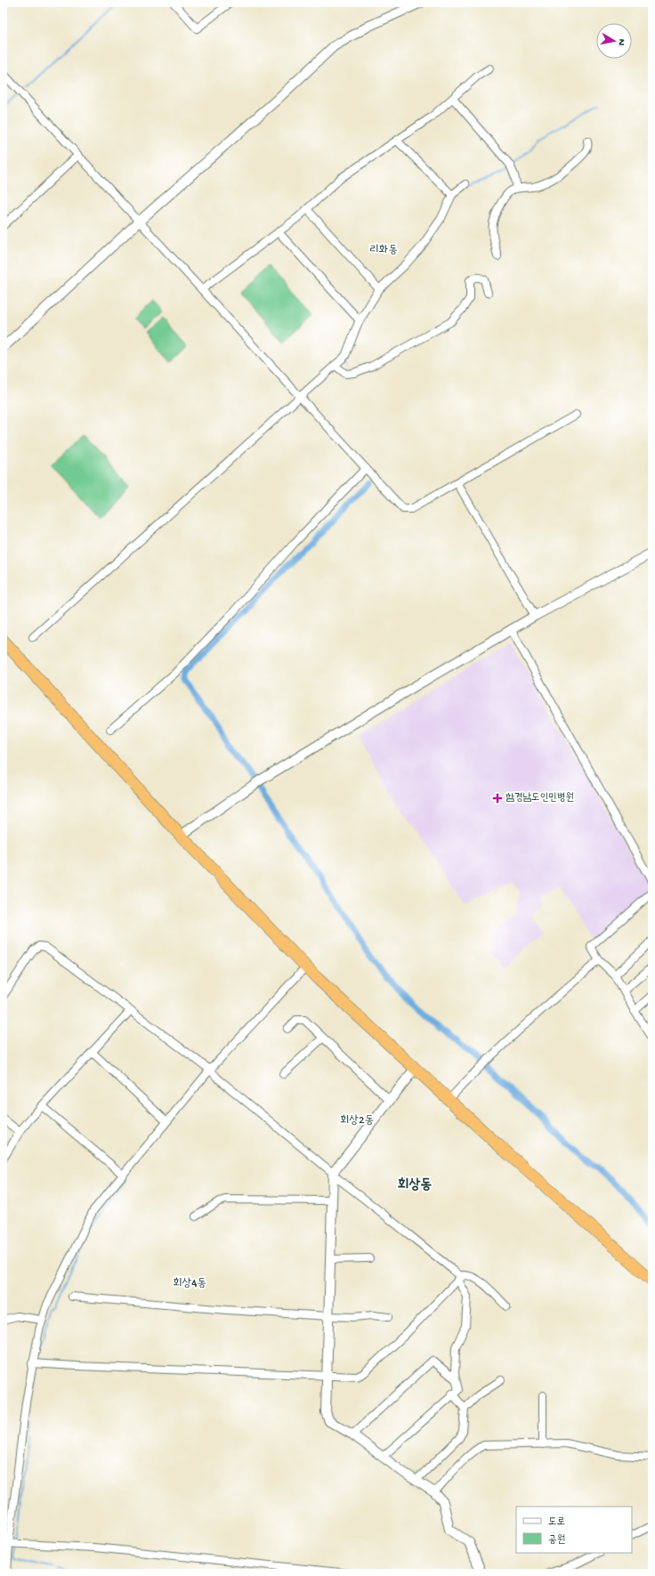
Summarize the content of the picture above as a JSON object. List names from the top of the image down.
{
  "districts": [
    "리화동",
    "회상2동",
    "회상동",
    "회상4동"
  ],
  "places": {
    "health": ["함경남도인민병원"]
  },
  "legend": ["도로", "공원"],
  "north": "right"
}
